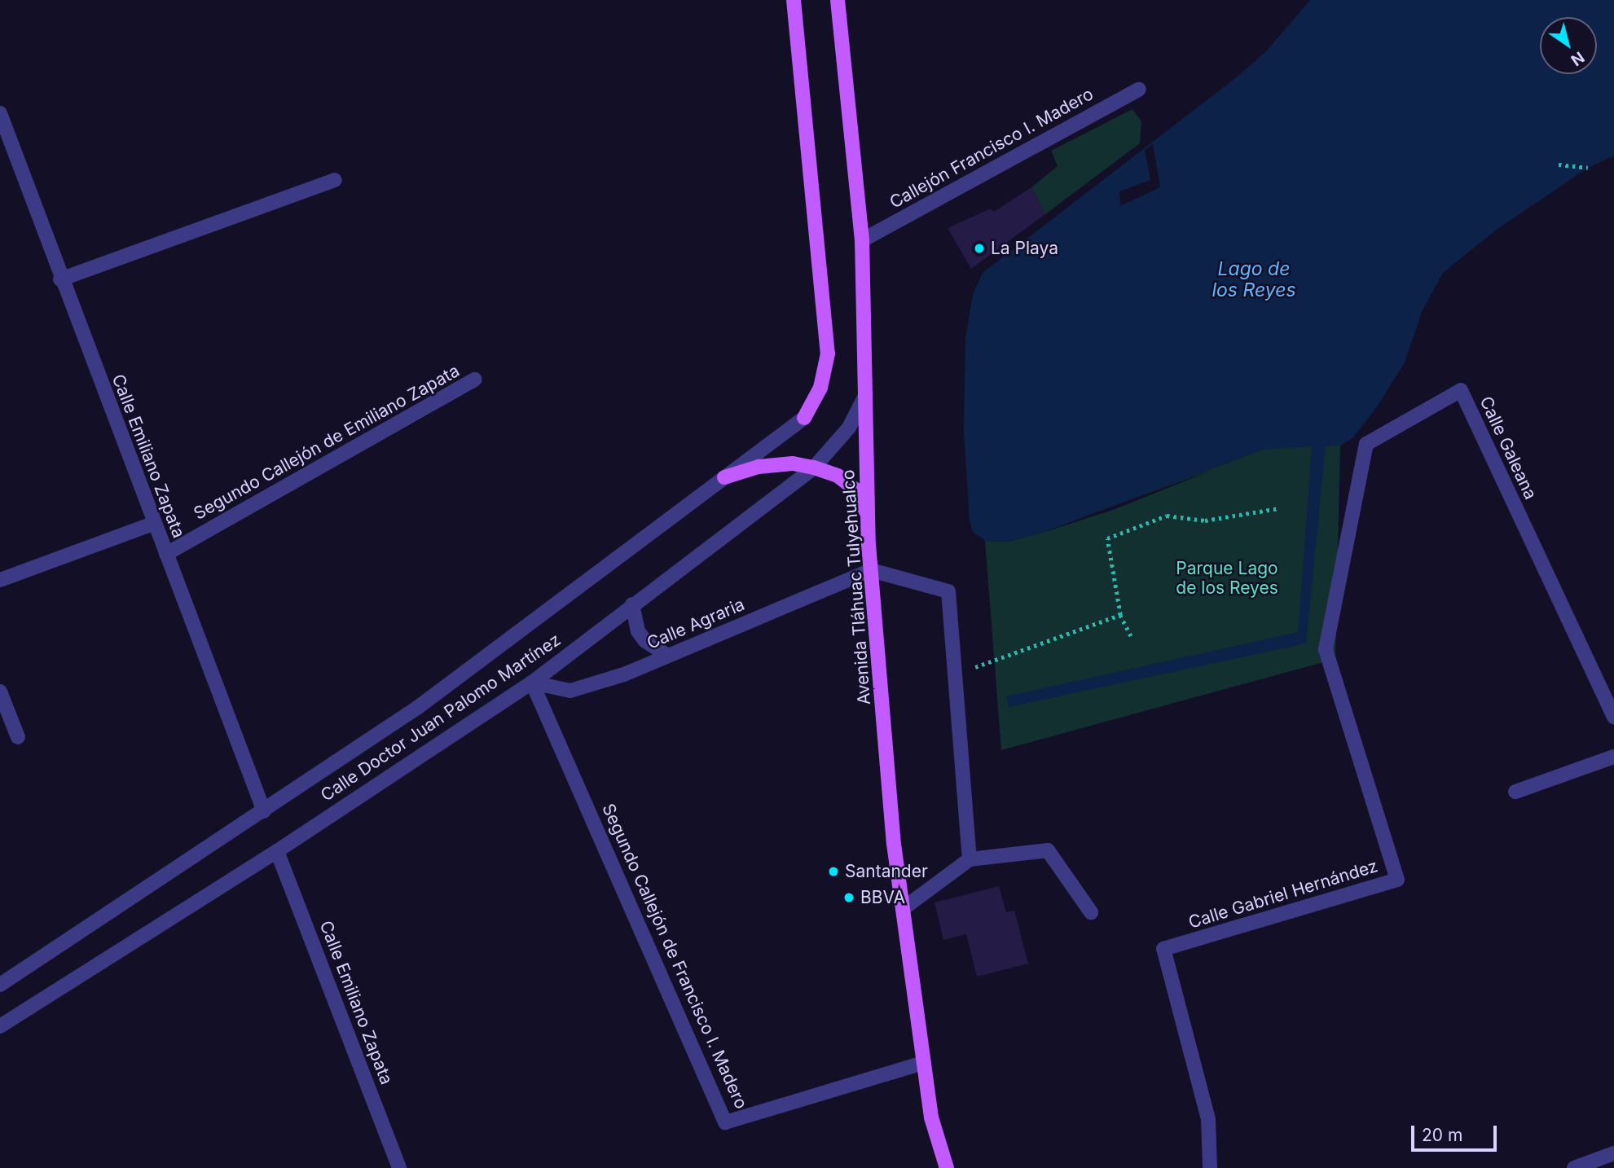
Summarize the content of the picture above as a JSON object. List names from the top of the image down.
{
  "streets": {
    "main road": ["Avenida Tláhuac Tulyehualco"],
    "street": [
      "Callejón Francisco I. Madero",
      "Segundo Callejón de Emiliano Zapata",
      "Calle Galeana",
      "Calle Emiliano Zapata",
      "Calle Agraria",
      "Calle Doctor Juan Palomo Martínez",
      "Calle Gabriel Hernández",
      "Segundo Callejón de Francisco I. Madero"
    ]
  },
  "crossings": [
    ["Callejón Francisco I. Madero", "Avenida Tláhuac Tulyehualco"],
    ["Segundo Callejón de Emiliano Zapata", "Calle Emiliano Zapata"],
    ["Calle Galeana", "Calle Gabriel Hernández"],
    ["Calle Emiliano Zapata", "Calle Doctor Juan Palomo Martínez"],
    ["Avenida Tláhuac Tulyehualco", "Calle Agraria"],
    ["Avenida Tláhuac Tulyehualco", "Calle Doctor Juan Palomo Martínez"],
    ["Avenida Tláhuac Tulyehualco", "Segundo Callejón de Francisco I. Madero"],
    ["Calle Agraria", "Calle Doctor Juan Palomo Martínez"],
    ["Calle Agraria", "Segundo Callejón de Francisco I. Madero"],
    ["Calle Doctor Juan Palomo Martínez", "Segundo Callejón de Francisco I. Madero"]
  ],
  "water": ["Lago de los Reyes"],
  "parks": ["Parque Lago de los Reyes"],
  "places": ["La Playa", "Santander", "BBVA"],
  "scale_bar": "20 m",
  "north": "bottom right"
}
